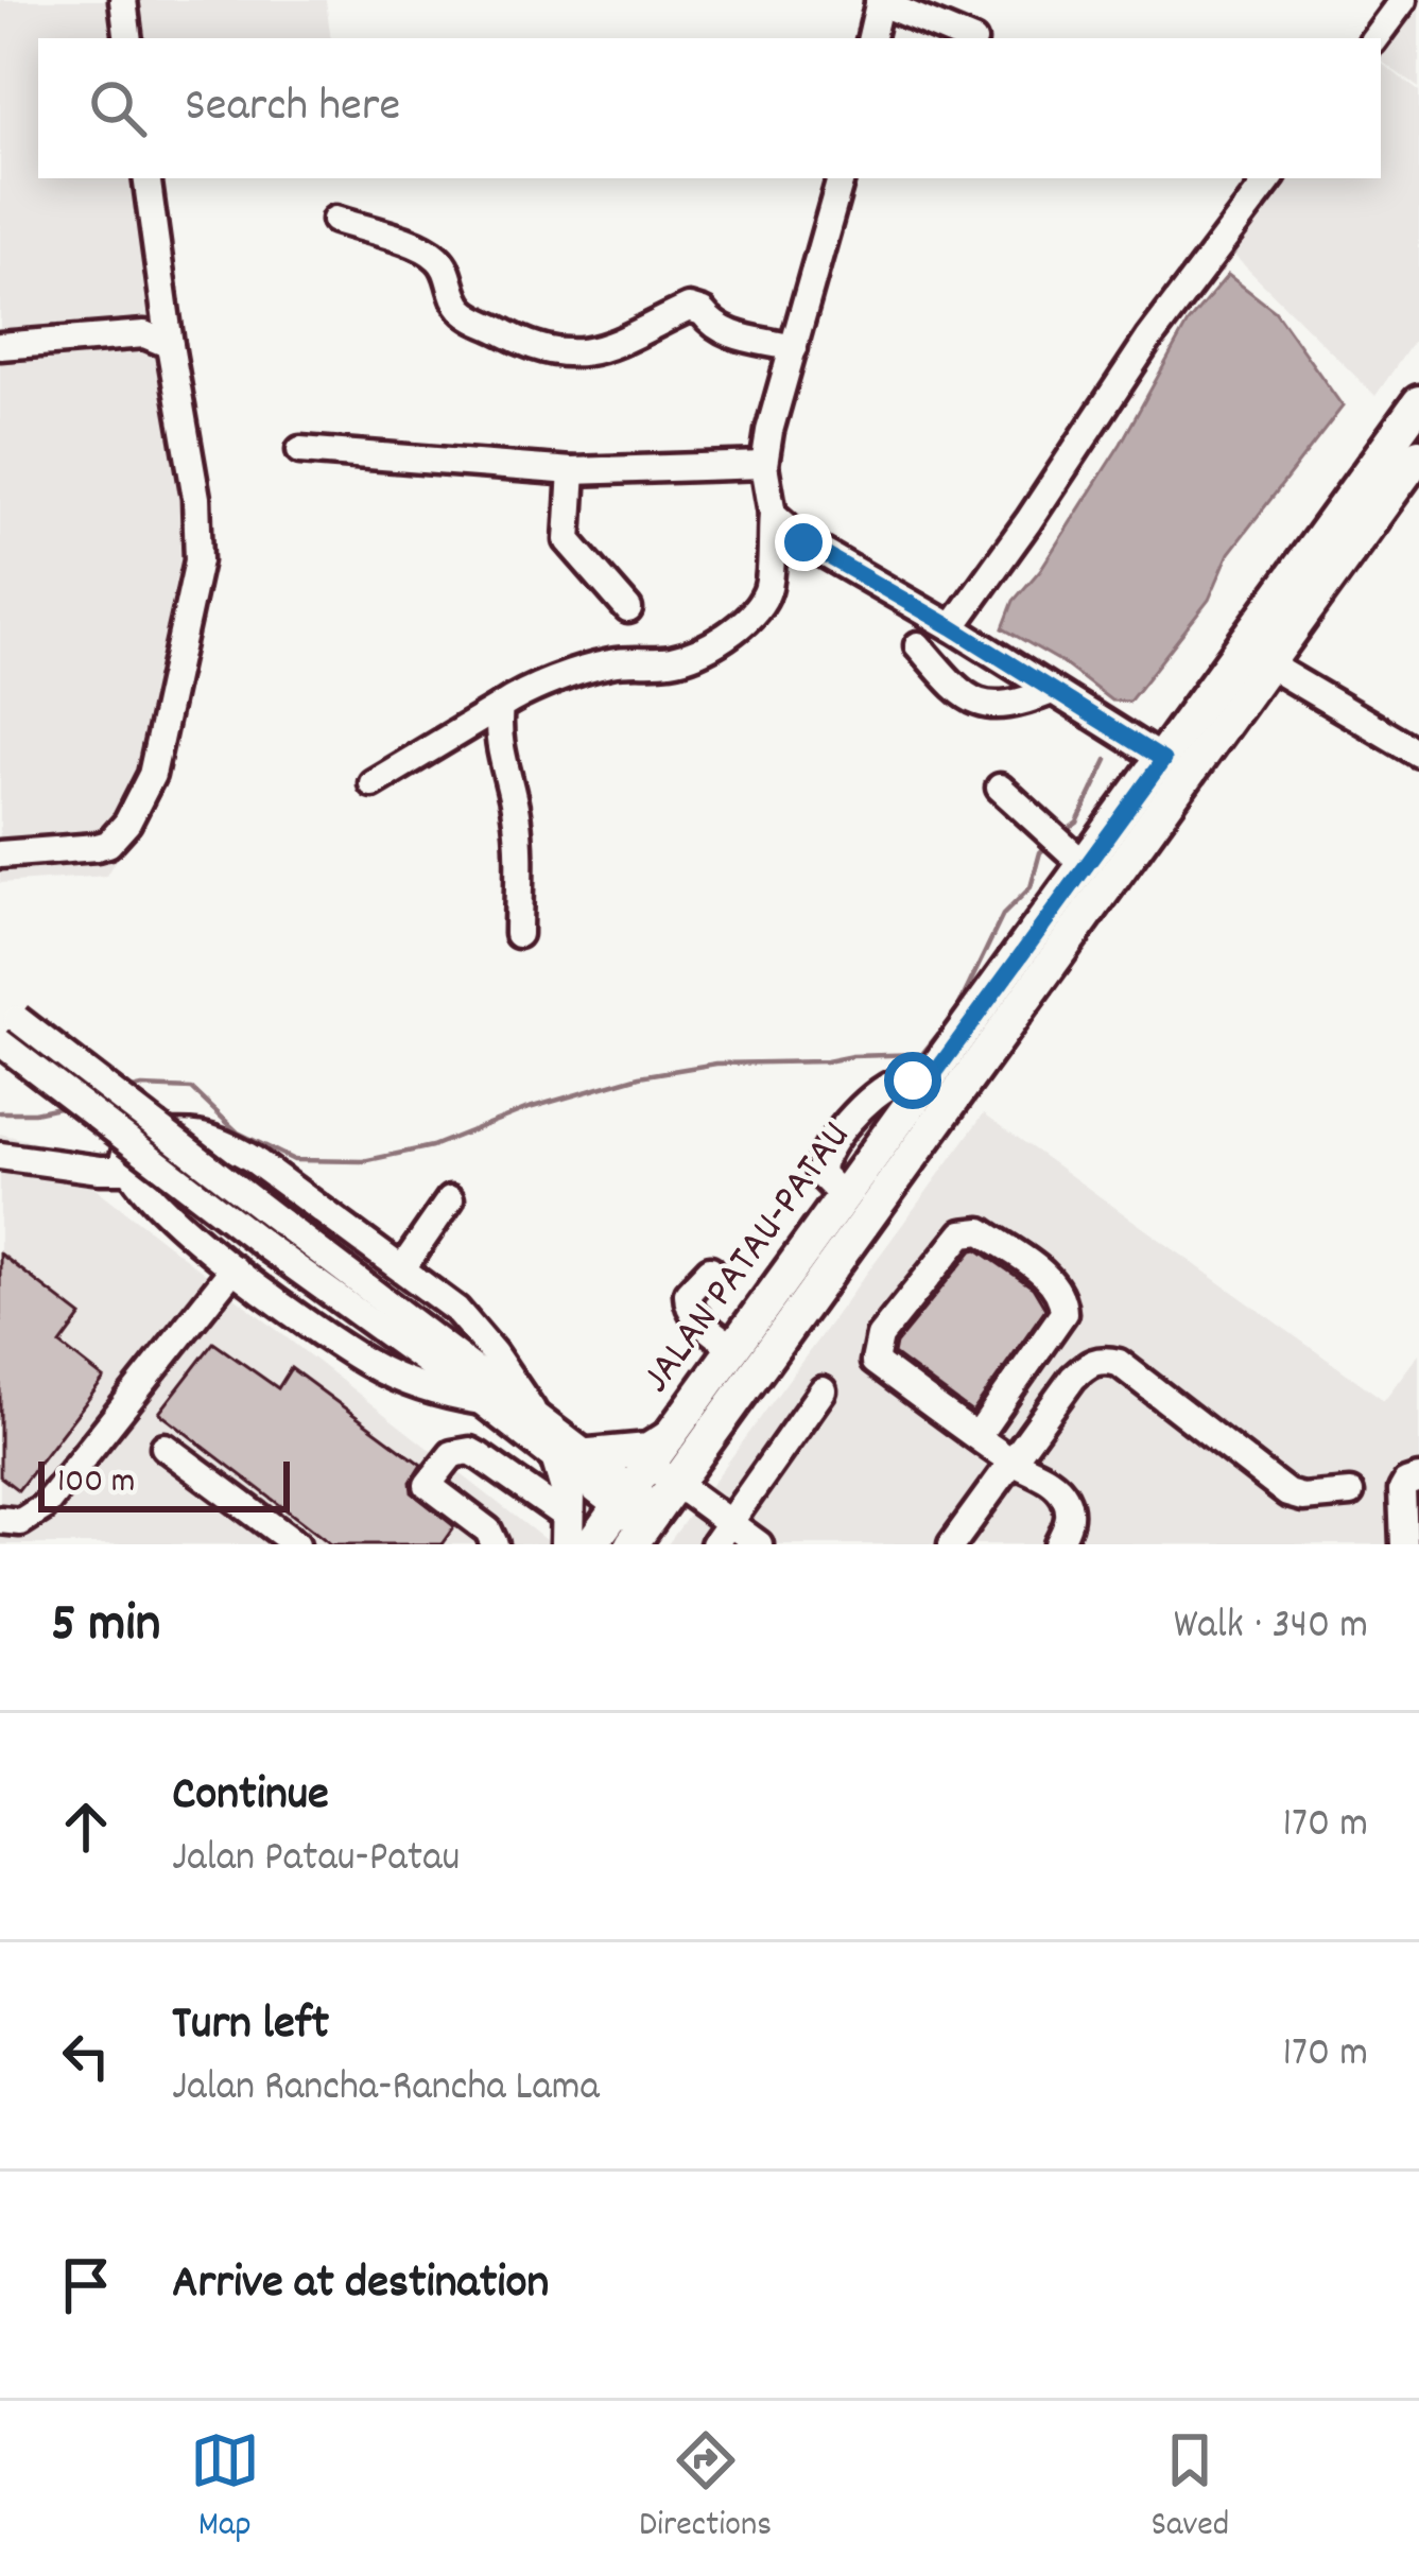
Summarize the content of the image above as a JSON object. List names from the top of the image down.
{
  "streets": {
    "main road": ["JALAN PATAU-PATAU"]
  },
  "scale_bar": "100 m",
  "page": {
    "search": "Search here",
    "scale": "100 m",
    "heading": ["5 min", "Walk · 340 m"],
    "list": [
      ["Continue", "Jalan Patau-Patau", "170 m"],
      ["Turn left", "Jalan Rancha-Rancha Lama", "170 m"],
      "Arrive at destination"
    ],
    "nav": ["Map", "Directions", "Saved"]
  }
}
